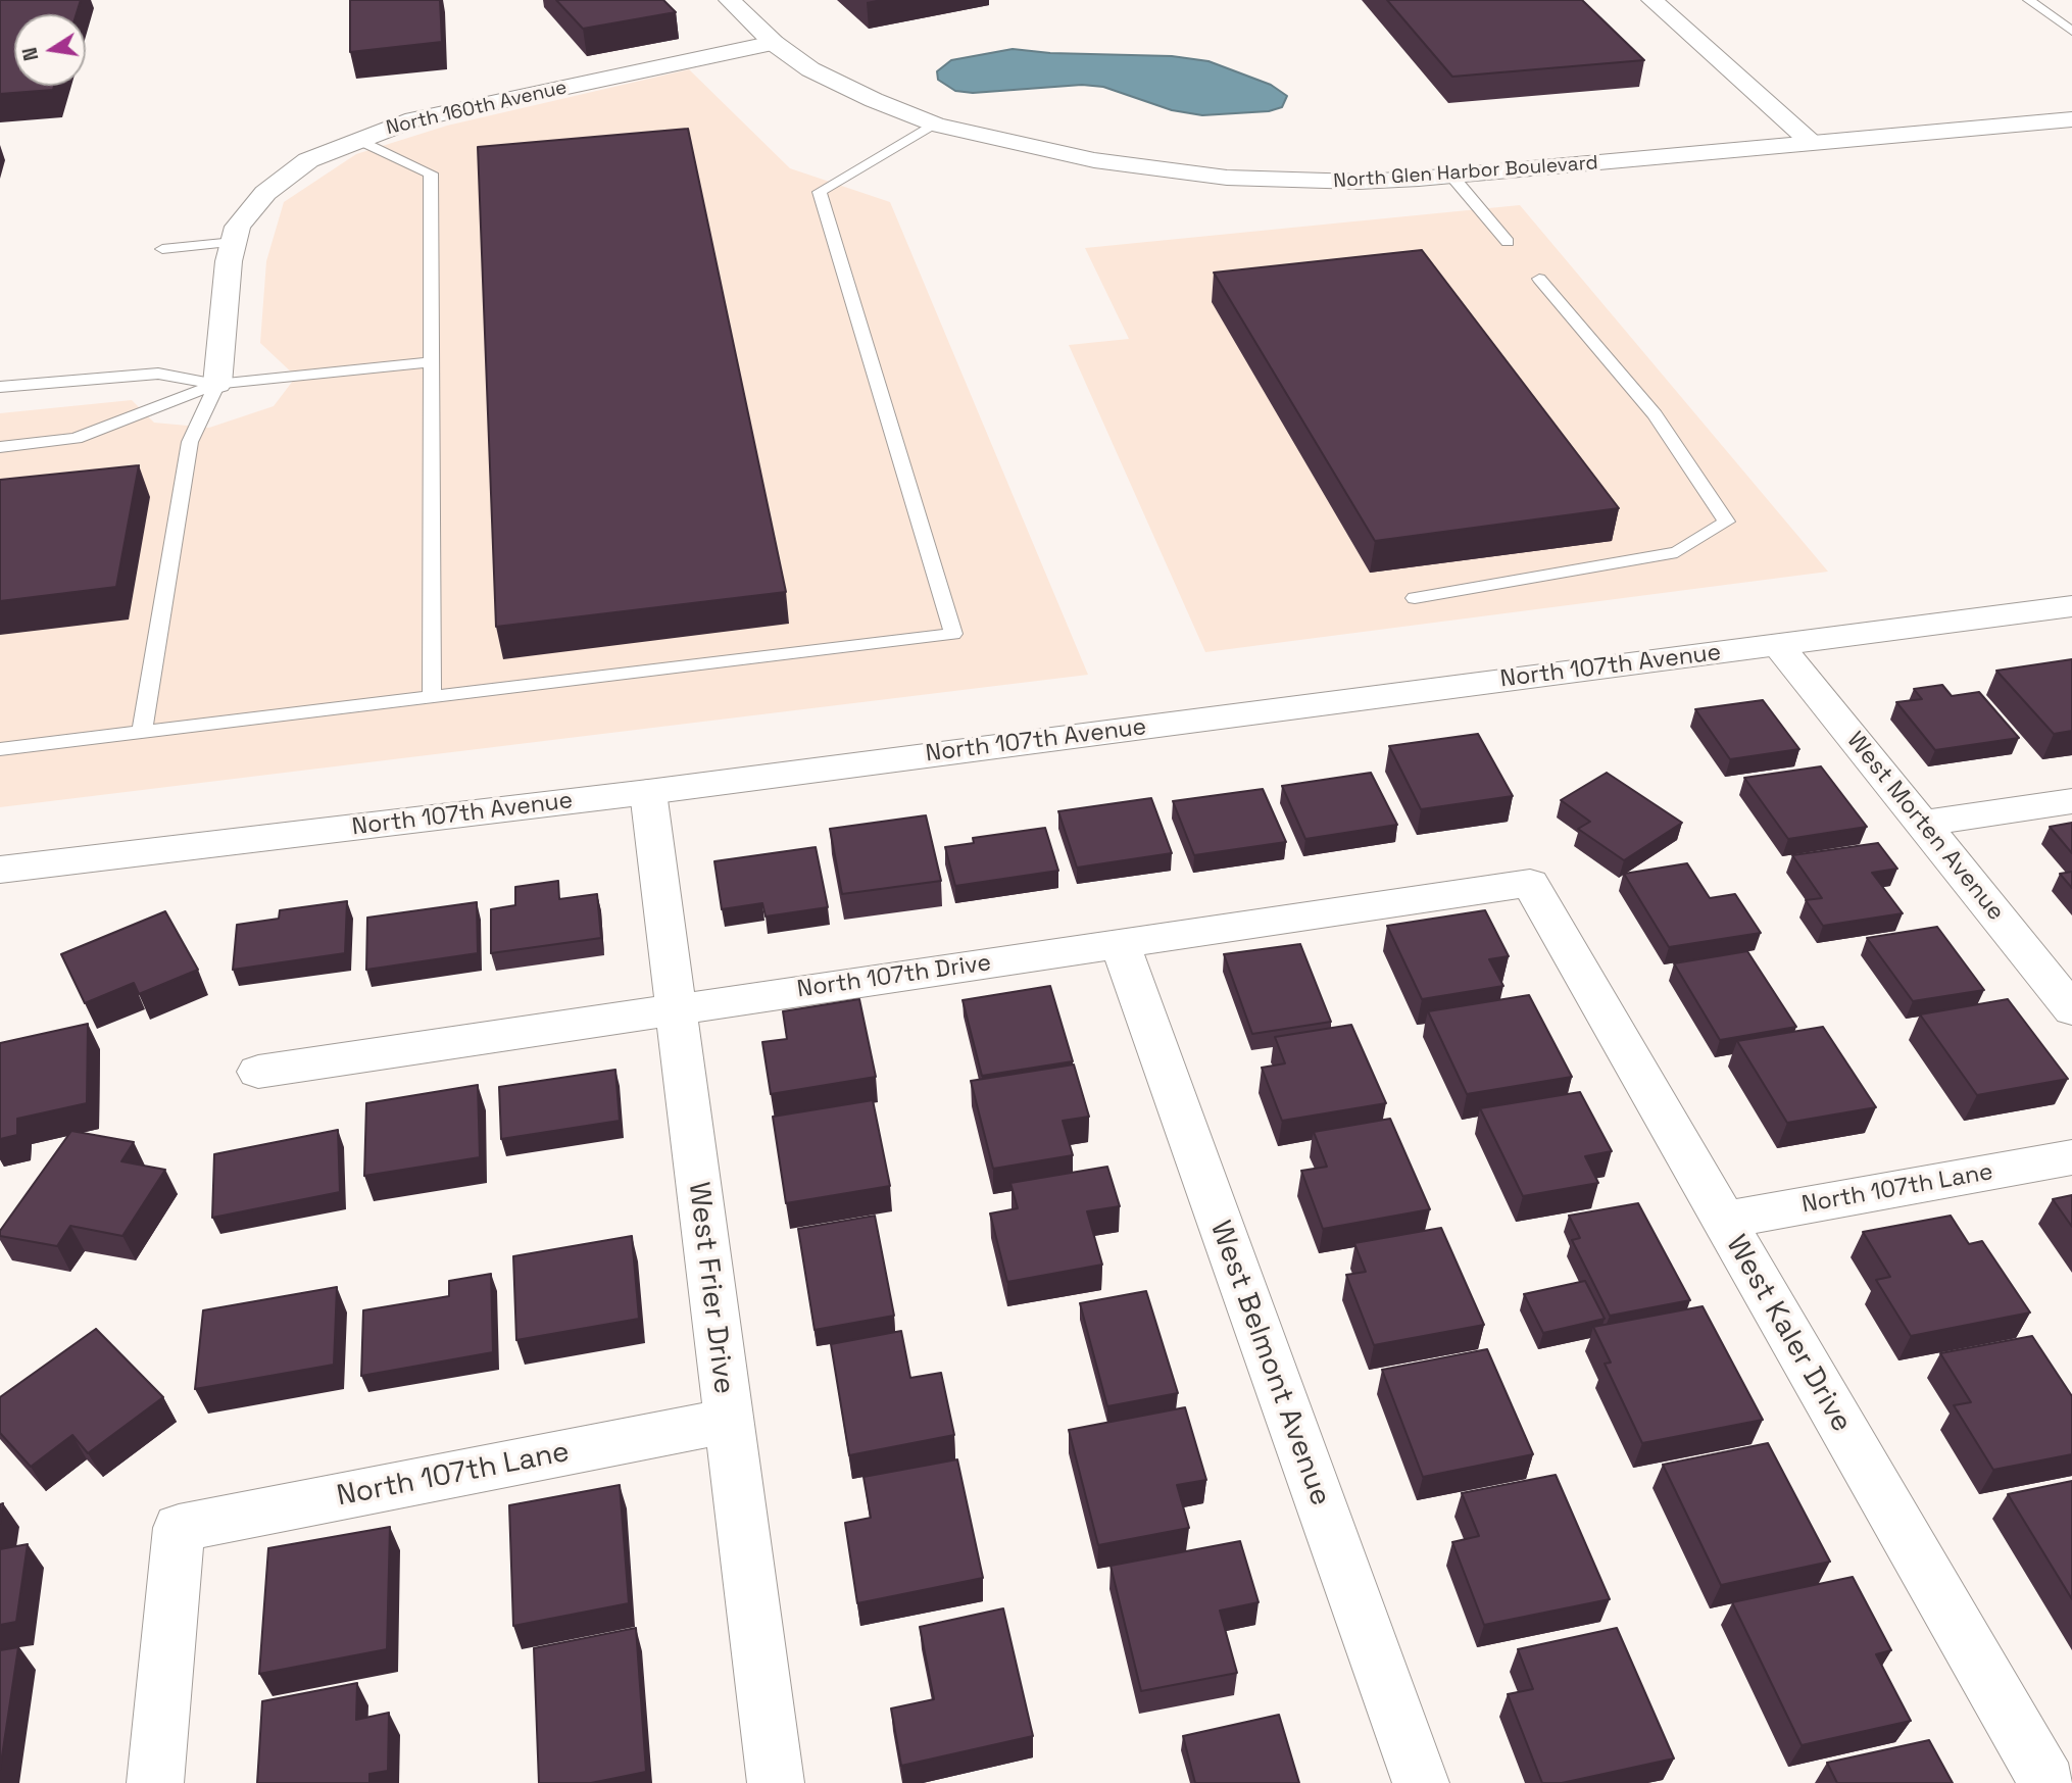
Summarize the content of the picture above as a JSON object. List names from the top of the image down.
{
  "streets": {
    "street": [
      "North 160th Avenue",
      "North Glen Harbor Boulevard",
      "North 107th Avenue",
      "West Morten Avenue",
      "North 107th Drive",
      "North 107th Lane",
      "West Frier Drive",
      "West Kaler Drive",
      "West Belmont Avenue"
    ]
  },
  "crossings": [
    ["North 160th Avenue", "North Glen Harbor Boulevard"],
    ["North 107th Avenue", "West Morten Avenue"],
    ["North 107th Avenue", "West Frier Drive"],
    ["North 107th Drive", "West Frier Drive"],
    ["North 107th Drive", "West Kaler Drive"],
    ["North 107th Drive", "West Belmont Avenue"],
    ["North 107th Lane", "West Frier Drive"],
    ["North 107th Lane", "West Kaler Drive"]
  ],
  "north": "left"
}
